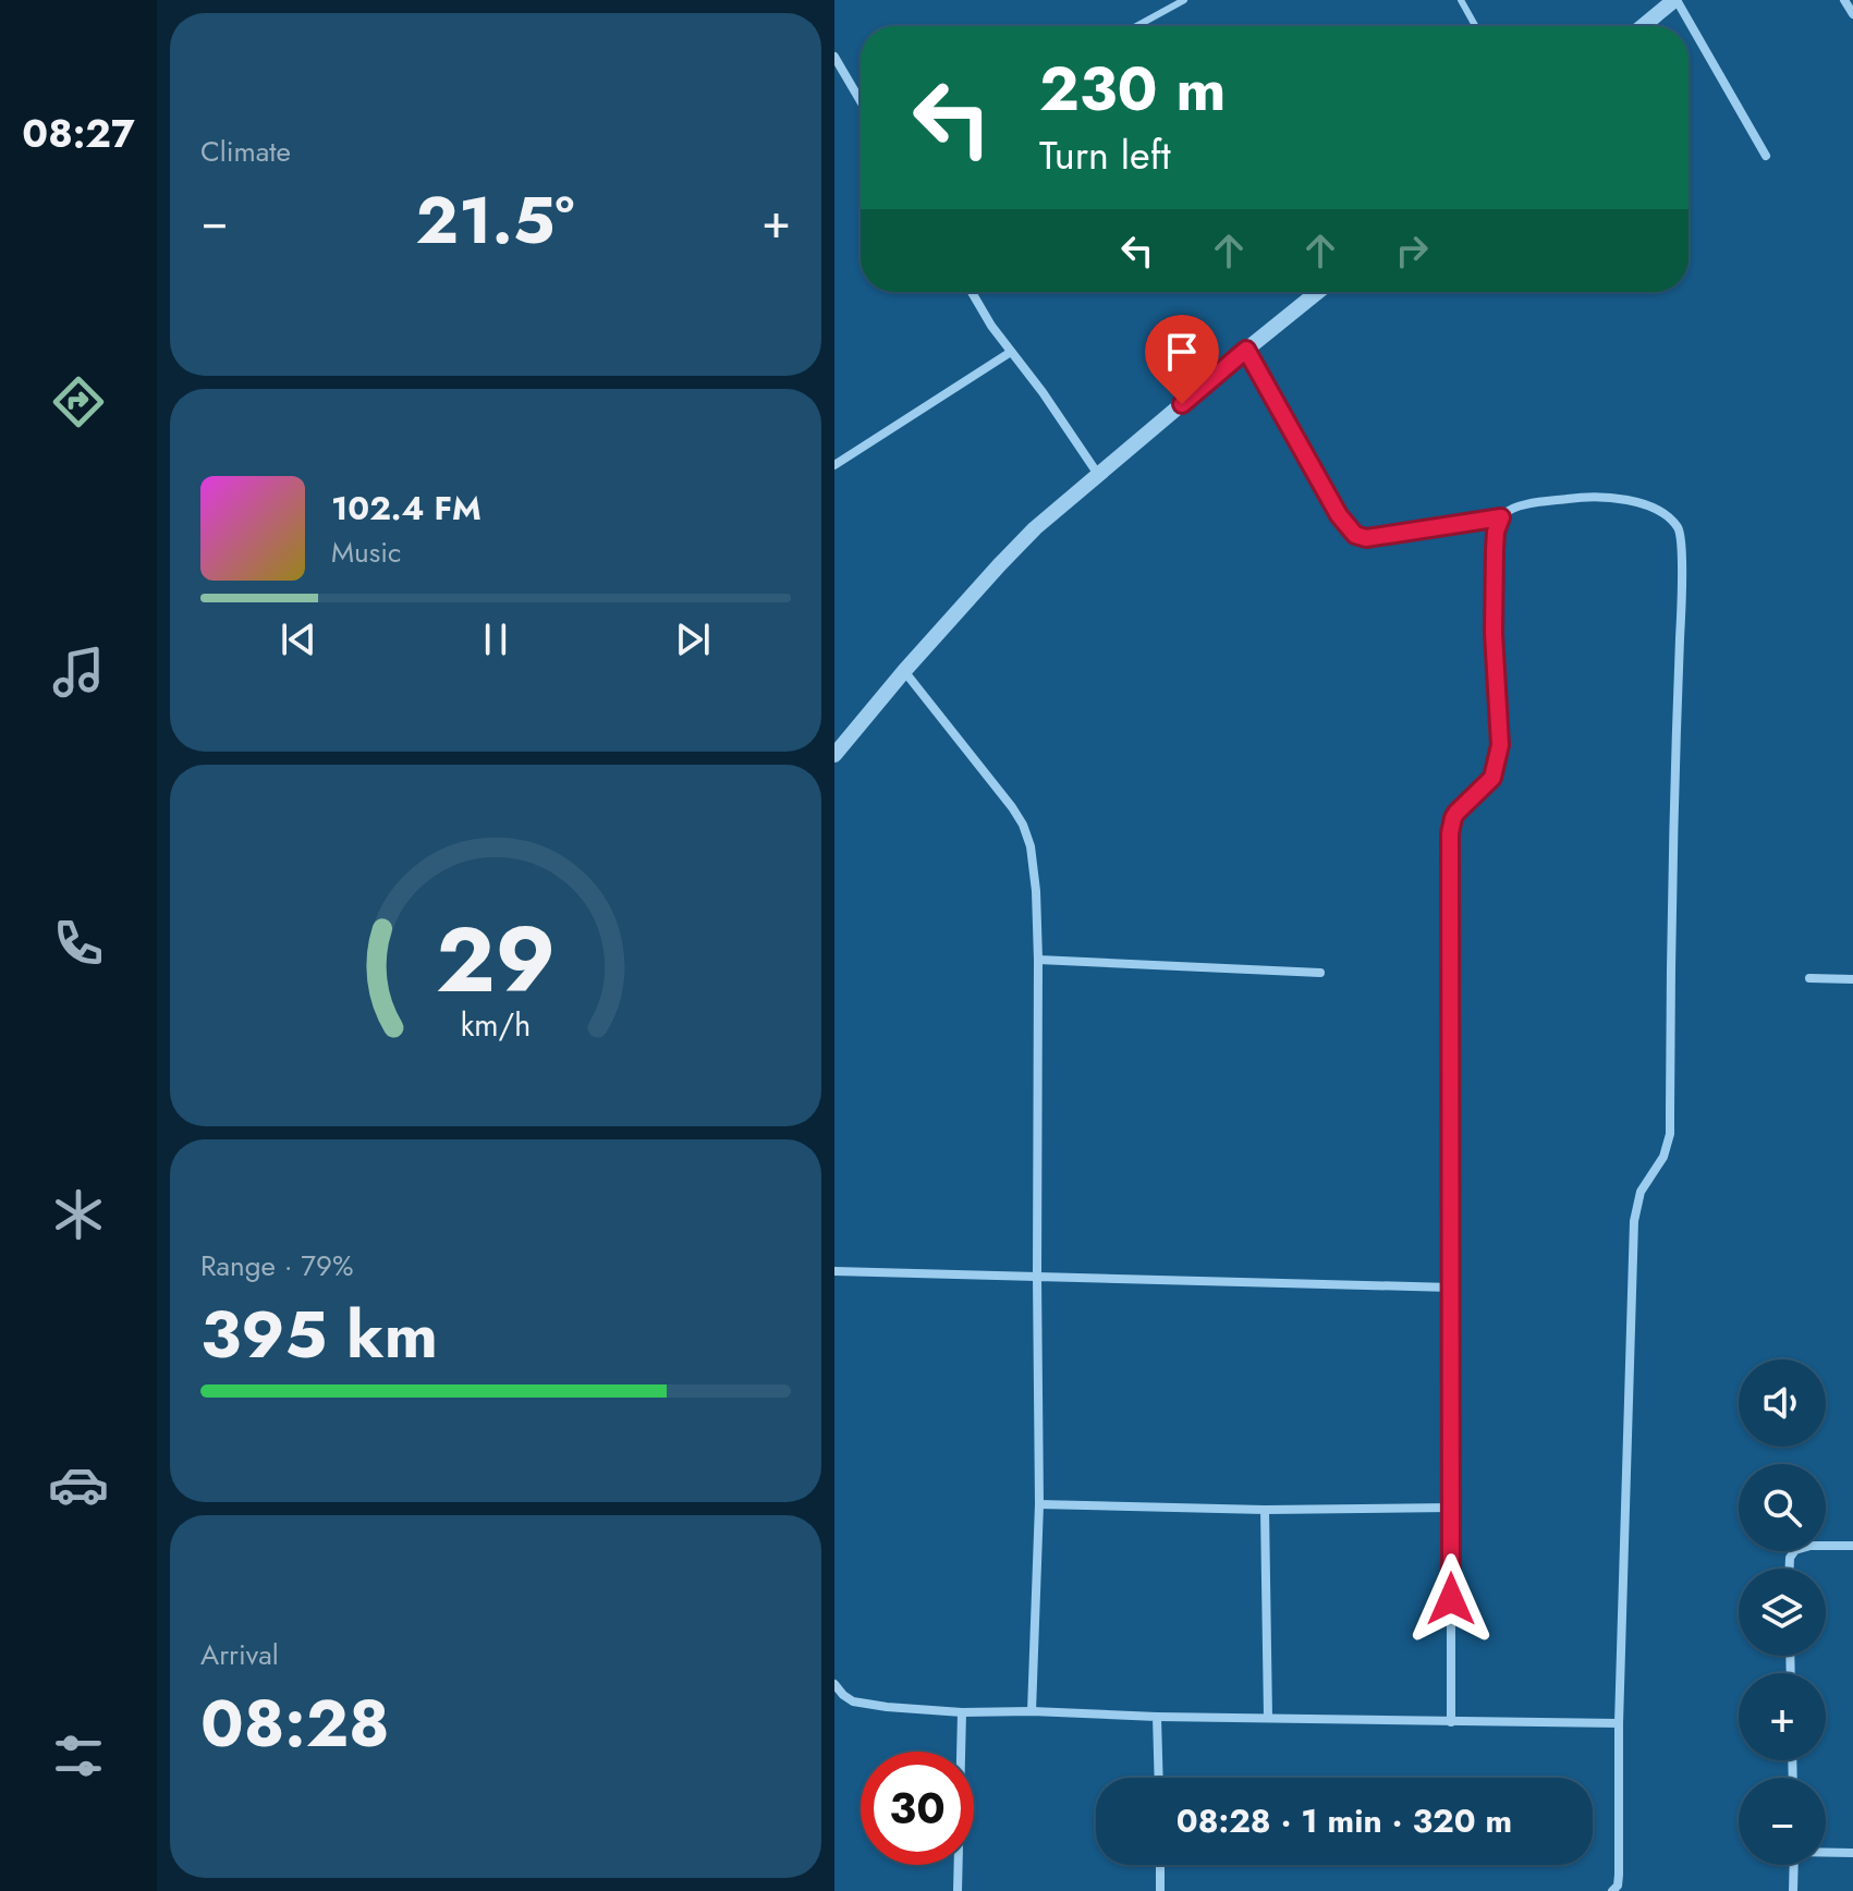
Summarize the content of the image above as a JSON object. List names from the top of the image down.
{
  "page": {
    "tabs": "08:27",
    "tile": [
      "Climate",
      ["Range · 79%", "395 km"],
      ["Arrival", "08:28"]
    ],
    "turn": ["230 m", "Turn left"],
    "heat": ["−", "21.5°", "+"],
    "song": ["102.4 FM", "Music"],
    "map_buttons": ["+", "−"],
    "limit": "30",
    "trip": "08:28 · 1 min · 320 m",
    "gauge": ["29", "km/h"]
  }
}
